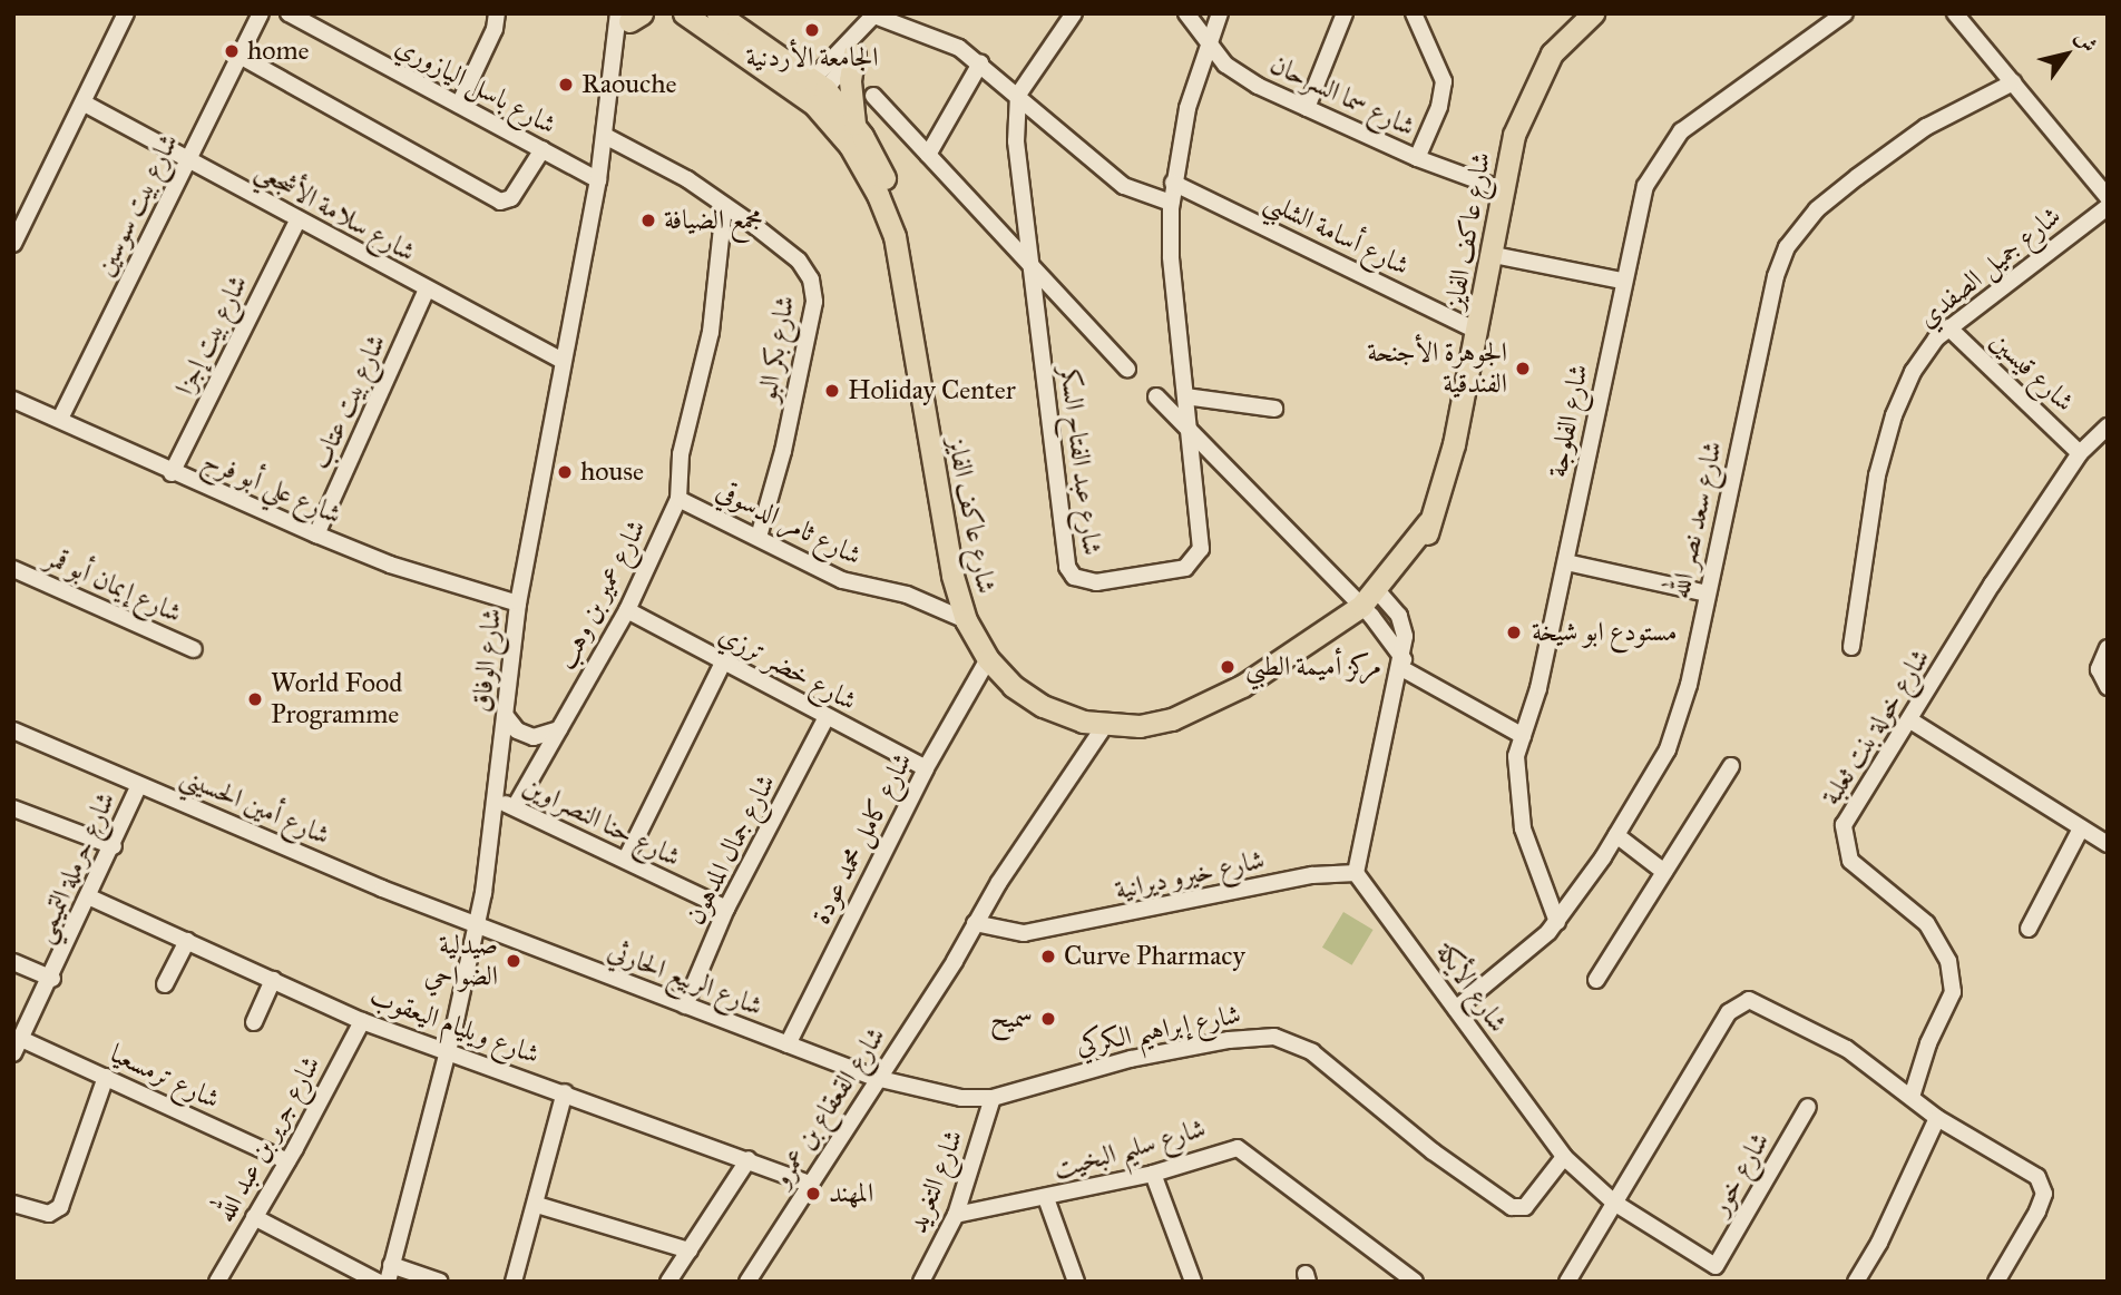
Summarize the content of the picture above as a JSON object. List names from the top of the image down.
{
  "streets": {
    "main road": ["شارع عاكف الفايز"],
    "street": [
      "شارع باسل اليازوري",
      "شارع سما السرحان",
      "شارع بيت سوسين",
      "شارع سلامة الأشجعي",
      "شارع أسامة الشلبي",
      "شارع جميل الصفدي",
      "شارع بيت إجزا",
      "شارع بكر البو",
      "شارع قيسين",
      "شارع بيت عتاب",
      "شارع الفلوجة",
      "شارع عبد الفتاح السكر",
      "شارع علي أبو فرح",
      "شارع سعد نصر الله",
      "شارع ثامر الدسوقي",
      "شارع إيمان أبو قمر",
      "شارع عمير بن وهب",
      "شارع الوفاق",
      "شارع خضر ترزي",
      "شارع خولة بنت ثعلبة",
      "شارع أمين الحسيني",
      "شارع حنا النصراوين",
      "شارع كامل محمد عودة",
      "شارع جمال المدهون",
      "شارع حرملة التميمي",
      "شارع خيرو ديرانية",
      "شارع الربيع الحارثي",
      "شارع الأيكة",
      "شارع ويليام اليعقوب",
      "شارع إبراهيم الكركي",
      "شارع ترمسعيا",
      "شارع القعقاع بن عمرو",
      "شارع جرير بن عبد الله",
      "شارع سليم البخيت",
      "شارع خور",
      "شارع التغريد"
    ]
  },
  "crossings": [
    ["شارع باسل اليازوري", "شارع الوفاق"],
    ["شارع سما السرحان", "شارع عاكف الفايز"],
    ["شارع سما السرحان", "شارع عبد الفتاح السكر"],
    ["شارع بيت سوسين", "شارع سلامة الأشجعي"],
    ["شارع بيت سوسين", "شارع علي أبو فرح"],
    ["شارع سلامة الأشجعي", "شارع بيت إجزا"],
    ["شارع سلامة الأشجعي", "شارع بيت عتاب"],
    ["شارع سلامة الأشجعي", "شارع الوفاق"],
    ["شارع عاكف الفايز", "شارع أسامة الشلبي"],
    ["شارع عاكف الفايز", "شارع ثامر الدسوقي"],
    ["شارع عاكف الفايز", "شارع كامل محمد عودة"],
    ["شارع عاكف الفايز", "شارع القعقاع بن عمرو"],
    ["شارع أسامة الشلبي", "شارع عبد الفتاح السكر"],
    ["شارع جميل الصفدي", "شارع قيسين"],
    ["شارع بيت إجزا", "شارع علي أبو فرح"],
    ["شارع بكر البو", "شارع ثامر الدسوقي"],
    ["شارع بكر البو", "شارع عمير بن وهب"],
    ["شارع بكر البو", "شارع الوفاق"],
    ["شارع قيسين", "شارع خولة بنت ثعلبة"],
    ["شارع بيت عتاب", "شارع علي أبو فرح"],
    ["شارع الفلوجة", "شارع سعد نصر الله"],
    ["شارع علي أبو فرح", "شارع الوفاق"],
    ["شارع سعد نصر الله", "شارع الأيكة"],
    ["شارع ثامر الدسوقي", "شارع عمير بن وهب"],
    ["شارع عمير بن وهب", "شارع خضر ترزي"],
    ["شارع عمير بن وهب", "شارع حنا النصراوين"],
    ["شارع الوفاق", "شارع أمين الحسيني"],
    ["شارع الوفاق", "شارع حنا النصراوين"],
    ["شارع الوفاق", "شارع الربيع الحارثي"],
    ["شارع الوفاق", "شارع ويليام اليعقوب"],
    ["شارع خضر ترزي", "شارع كامل محمد عودة"],
    ["شارع خضر ترزي", "شارع جمال المدهون"],
    ["شارع أمين الحسيني", "شارع حرملة التميمي"],
    ["شارع أمين الحسيني", "شارع الربيع الحارثي"],
    ["شارع حنا النصراوين", "شارع جمال المدهون"],
    ["شارع كامل محمد عودة", "شارع الربيع الحارثي"],
    ["شارع جمال المدهون", "شارع الربيع الحارثي"],
    ["شارع حرملة التميمي", "شارع ويليام اليعقوب"],
    ["شارع حرملة التميمي", "شارع ترمسعيا"],
    ["شارع خيرو ديرانية", "شارع الأيكة"],
    ["شارع خيرو ديرانية", "شارع القعقاع بن عمرو"],
    ["شارع الربيع الحارثي", "شارع إبراهيم الكركي"],
    ["شارع الربيع الحارثي", "شارع القعقاع بن عمرو"],
    ["شارع الأيكة", "شارع إبراهيم الكركي"],
    ["شارع الأيكة", "شارع خور"],
    ["شارع ويليام اليعقوب", "شارع القعقاع بن عمرو"],
    ["شارع ويليام اليعقوب", "شارع جرير بن عبد الله"],
    ["شارع إبراهيم الكركي", "شارع القعقاع بن عمرو"],
    ["شارع إبراهيم الكركي", "شارع التغريد"],
    ["شارع ترمسعيا", "شارع جرير بن عبد الله"],
    ["شارع سليم البخيت", "شارع التغريد"]
  ],
  "places": [
    "الجامعة الأردنية",
    "home",
    "Raouche",
    "مجمع الضيافة",
    "الجوهرة الأجنحة الفندقية",
    "Holiday Center",
    "house",
    "مستودع ابو شيخة",
    "مركز أميمة الطبي",
    "World Food Programme",
    "Curve Pharmacy",
    "صيدلية الضواحي",
    "سميح",
    "المهند"
  ],
  "north": "top right"
}
